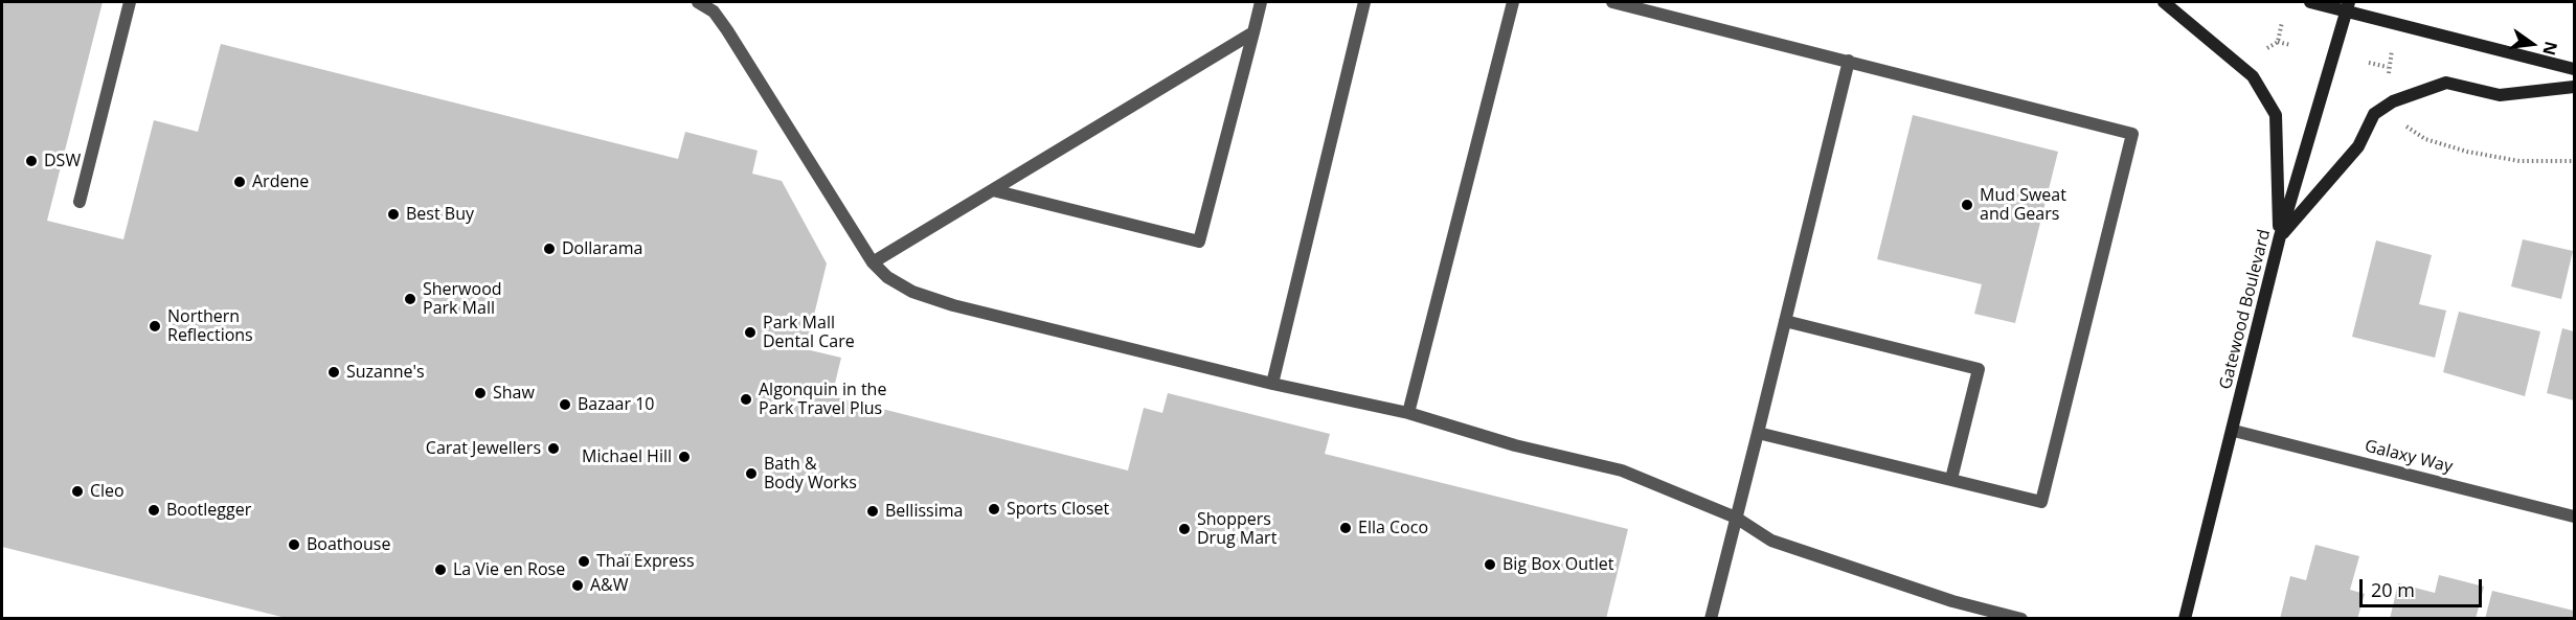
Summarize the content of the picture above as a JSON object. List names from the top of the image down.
{
  "streets": {
    "main road": ["Gatewood Boulevard"],
    "street": ["Galaxy Way"]
  },
  "crossings": [
    ["Gatewood Boulevard", "Galaxy Way"]
  ],
  "places": [
    "DSW",
    "Ardene",
    "Mud Sweat and Gears",
    "Best Buy",
    "Dollarama",
    "Sherwood Park Mall",
    "Northern Reflections",
    "Park Mall Dental Care",
    "Suzanne's",
    "Shaw",
    "Algonquin in the Park Travel Plus",
    "Bazaar 10",
    "Carat Jewellers",
    "Michael Hill",
    "Bath & Body Works",
    "Cleo",
    "Sports Closet",
    "Bootlegger",
    "Bellissima",
    "Ella Coco",
    "Shoppers Drug Mart",
    "Boathouse",
    "Thaï Express",
    "Big Box Outlet",
    "La Vie en Rose",
    "A&W"
  ],
  "scale_bar": "20 m",
  "north": "right"
}
